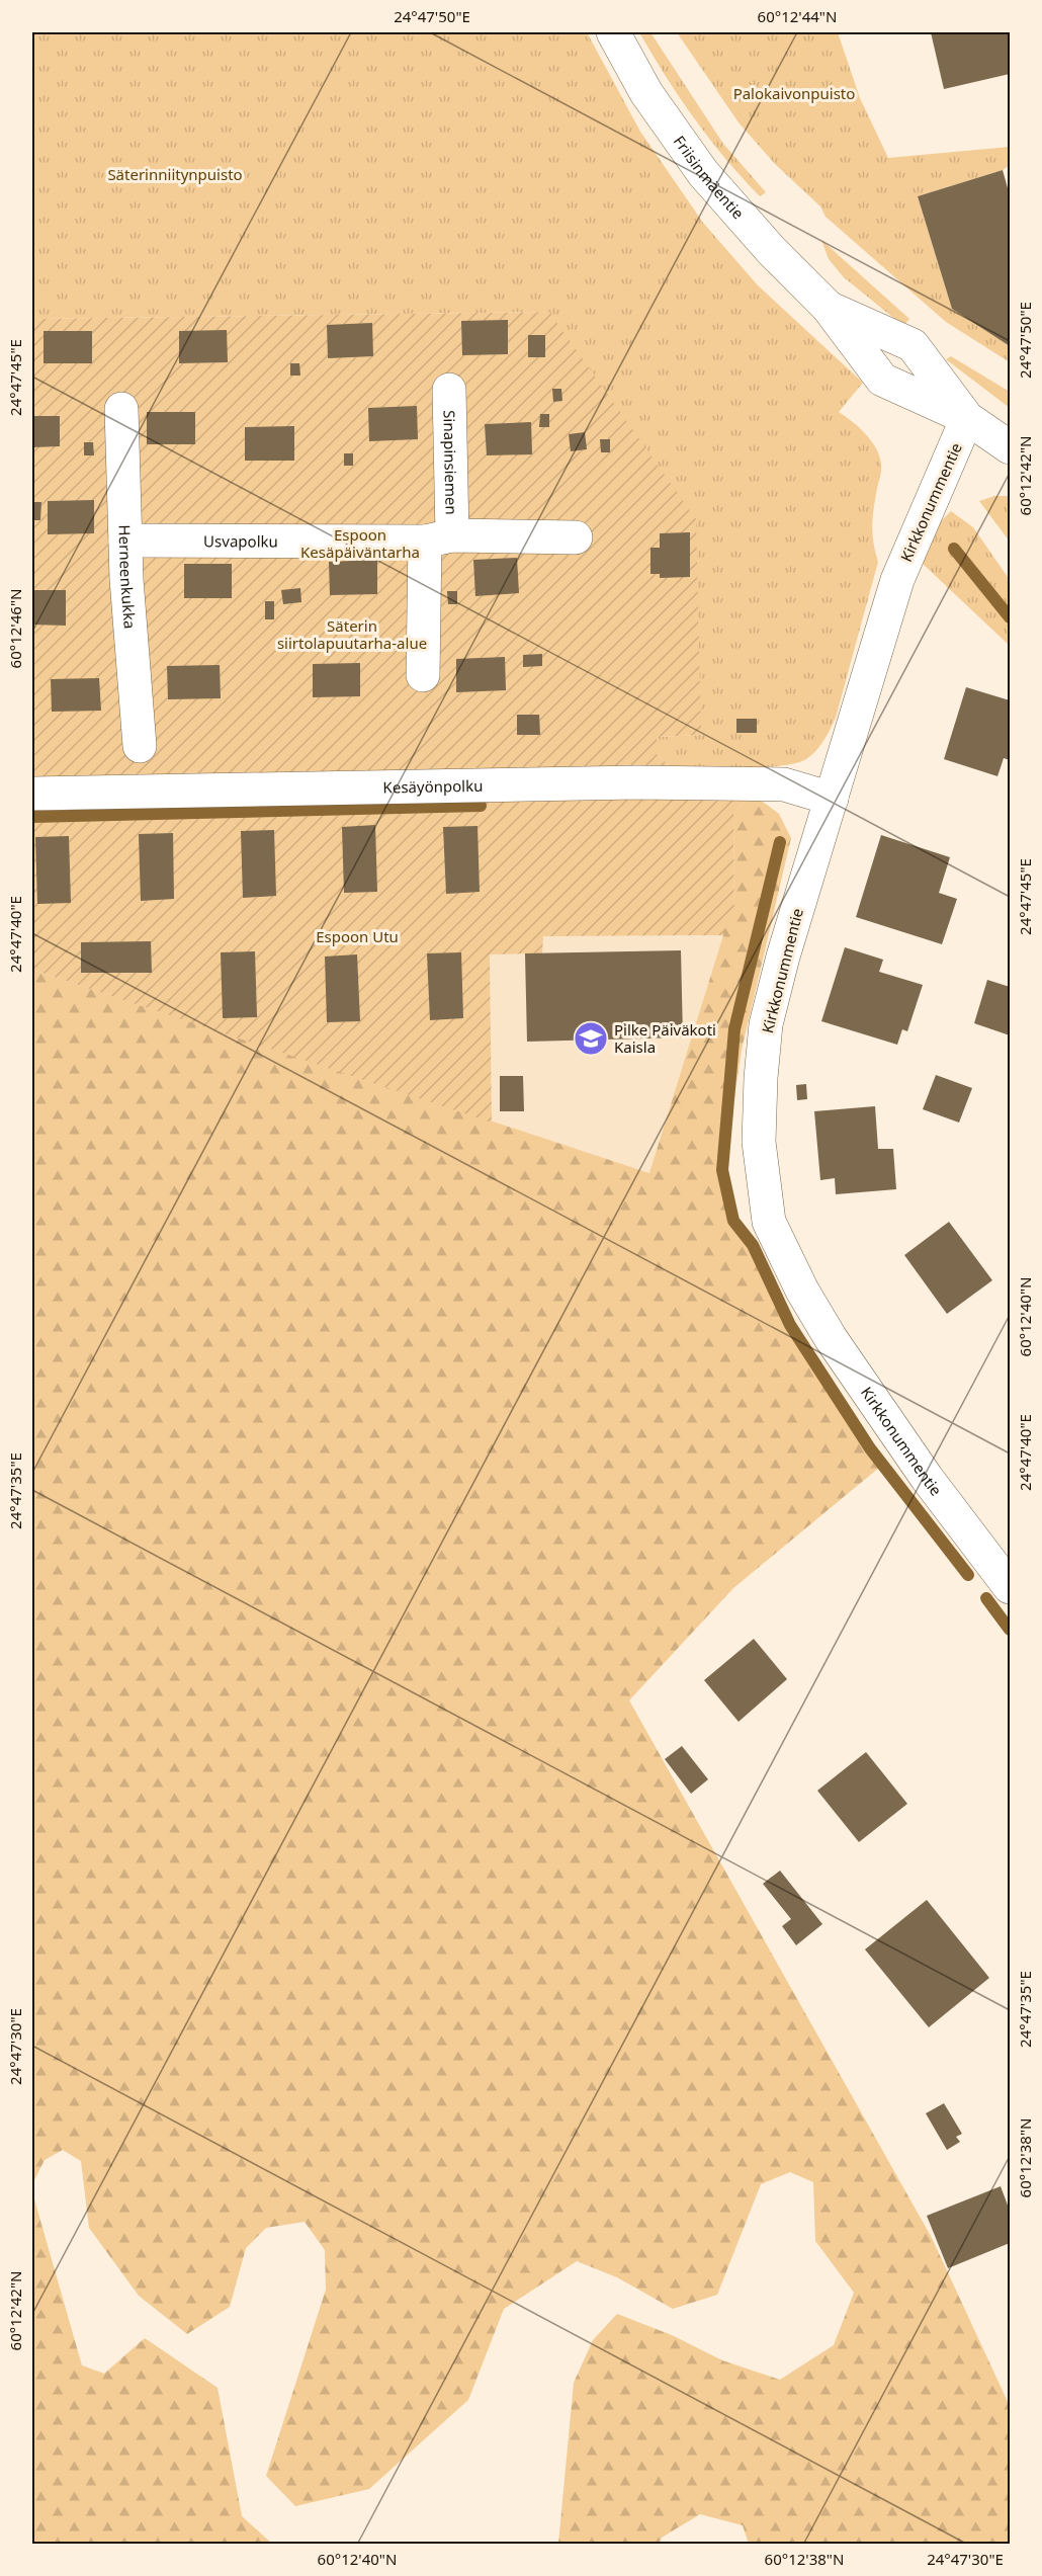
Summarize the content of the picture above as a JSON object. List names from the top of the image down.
{
  "streets": {
    "street": [
      "Friisinmäentie",
      "Sinapinsiemen",
      "Kirkkonummentie",
      "Usvapolku",
      "Herneenkukka",
      "Kesäyönpolku"
    ]
  },
  "crossings": [
    ["Friisinmäentie", "Kirkkonummentie"],
    ["Sinapinsiemen", "Usvapolku"],
    ["Kirkkonummentie", "Kesäyönpolku"],
    ["Usvapolku", "Herneenkukka"]
  ],
  "parks": [
    "Palokaivonpuisto",
    "Säterinniitynpuisto",
    "Espoon Kesäpäiväntarha",
    "Säterin siirtolapuutarha-alue",
    "Espoon Utu"
  ],
  "places": {
    "school or university": ["Pilke Päiväkoti Kaisla"]
  },
  "coordinates": [
    "24°47'50\"E",
    "60°12'44\"N",
    "24°47'45\"E",
    "60°12'42\"N",
    "60°12'46\"N",
    "24°47'40\"E",
    "60°12'40\"N",
    "24°47'35\"E",
    "24°47'30\"E",
    "60°12'38\"N"
  ]
}
